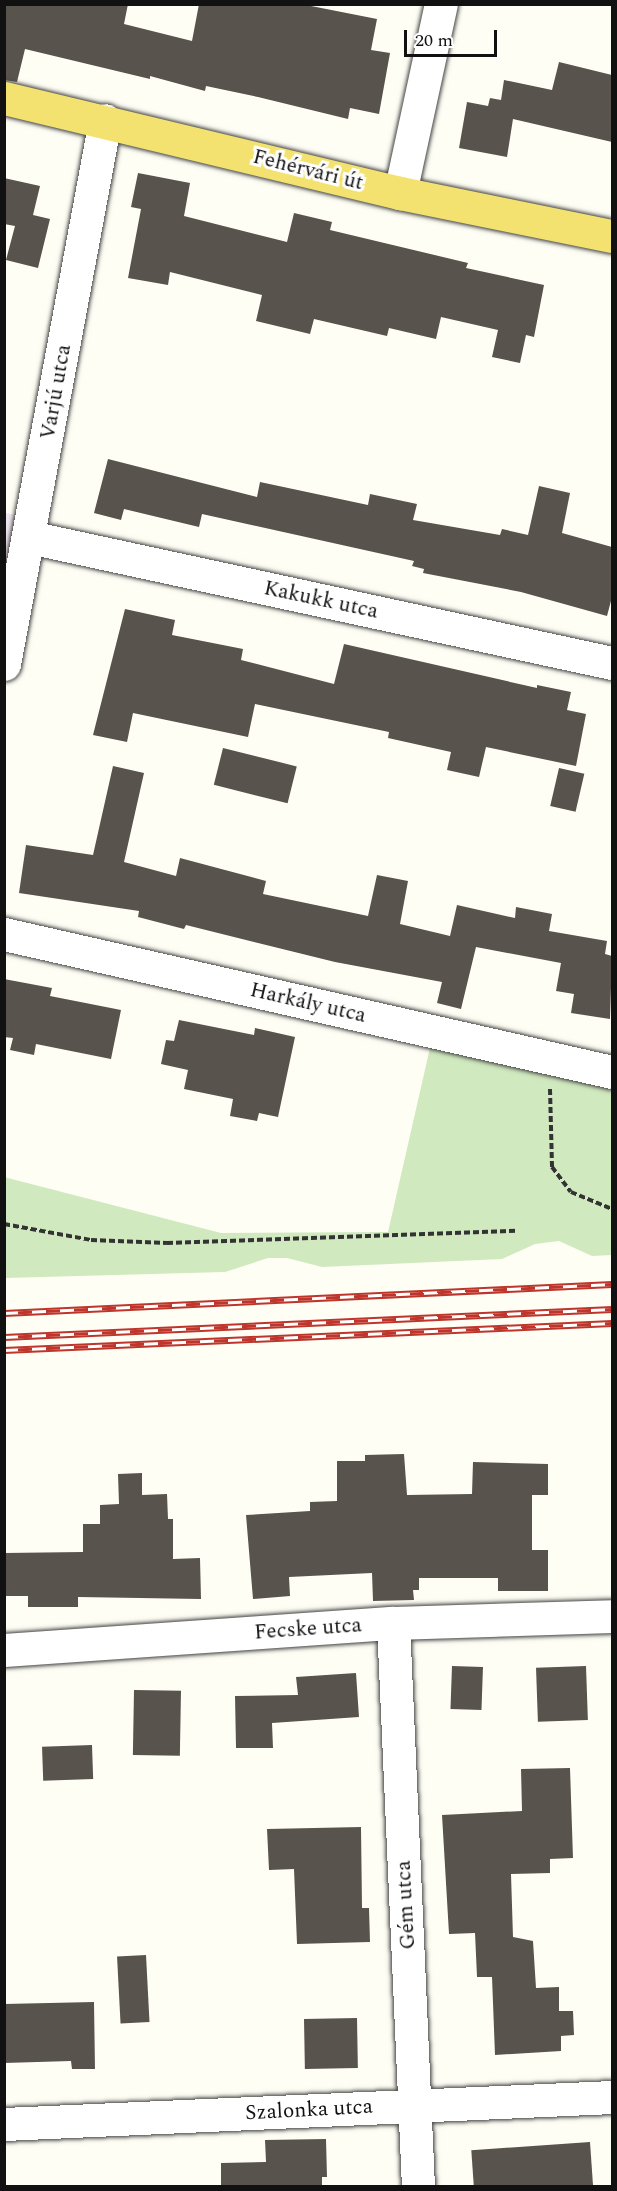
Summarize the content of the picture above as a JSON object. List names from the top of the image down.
{
  "streets": {
    "main road": ["Fehérvári út"],
    "street": [
      "Varjú utca",
      "Kakukk utca",
      "Harkály utca",
      "Fecske utca",
      "Gém utca",
      "Szalonka utca"
    ]
  },
  "crossings": [
    ["Fehérvári út", "Varjú utca"],
    ["Varjú utca", "Kakukk utca"],
    ["Fecske utca", "Gém utca"],
    ["Gém utca", "Szalonka utca"]
  ],
  "scale_bar": "20 m"
}
